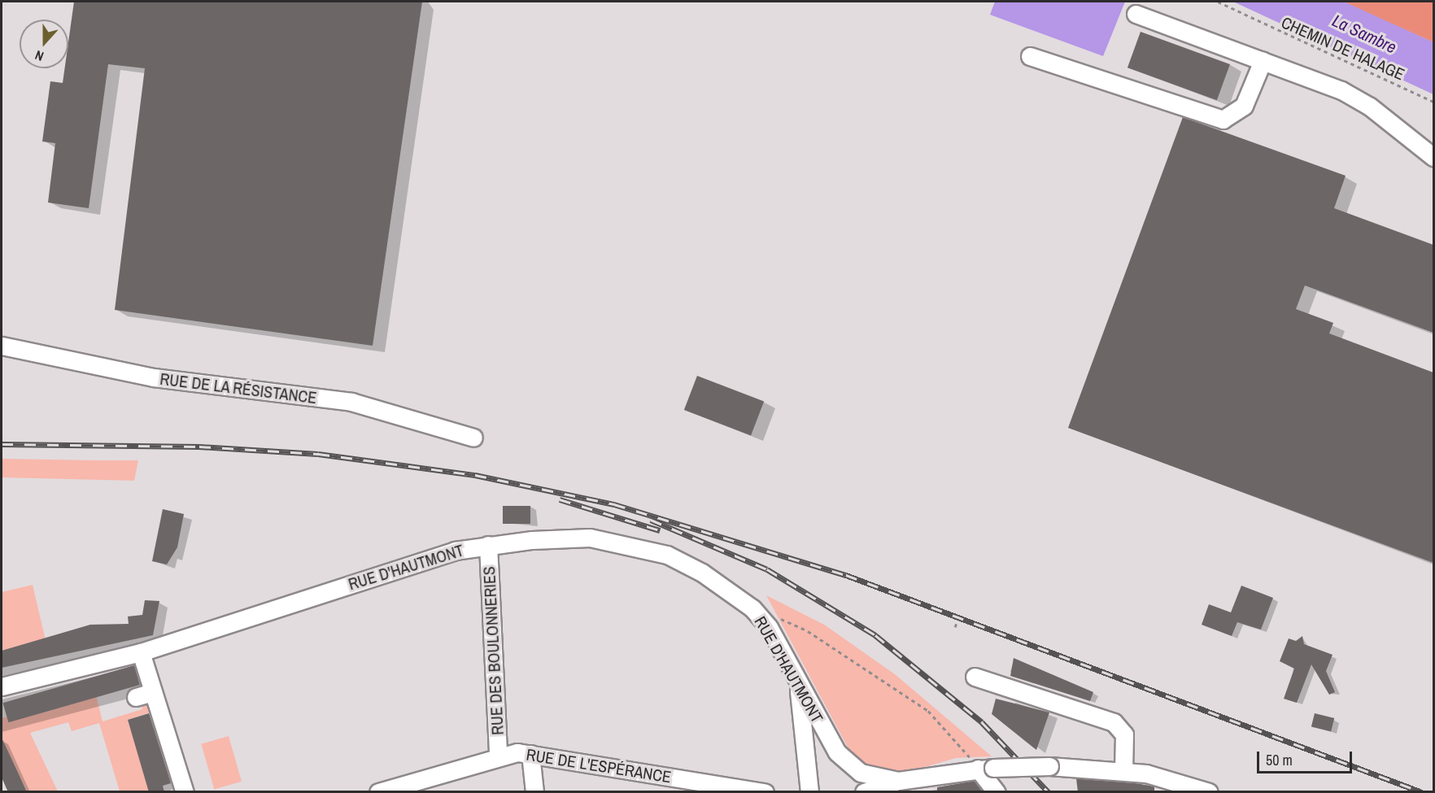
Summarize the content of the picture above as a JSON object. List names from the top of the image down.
{
  "streets": {
    "street": [
      "RUE DE LA RÉSISTANCE",
      "RUE D'HAUTMONT",
      "RUE DES BOULONNERIES",
      "RUE DE L'ESPÉRANCE"
    ],
    "path": ["CHEMIN DE HALAGE"]
  },
  "crossings": [
    ["RUE D'HAUTMONT", "RUE DES BOULONNERIES"],
    ["RUE DES BOULONNERIES", "RUE DE L'ESPÉRANCE"]
  ],
  "water": ["La Sambre"],
  "scale_bar": "50 m",
  "north": "bottom"
}
